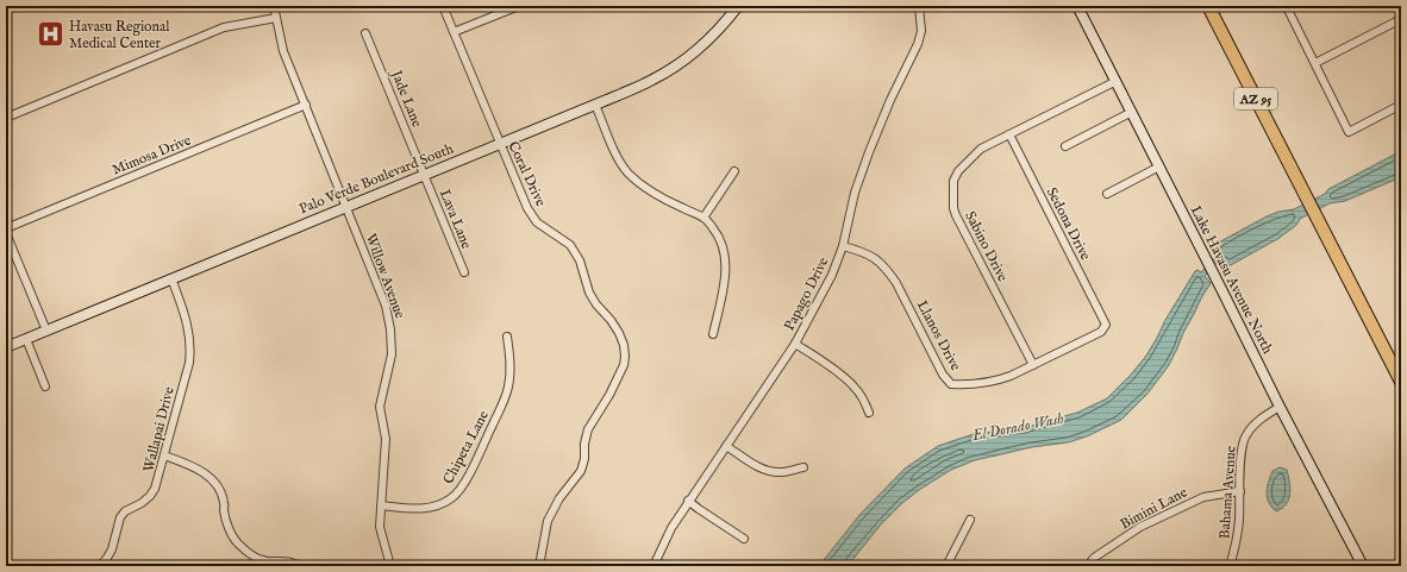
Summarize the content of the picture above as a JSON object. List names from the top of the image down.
{
  "streets": {
    "highway": ["AZ 95"],
    "main road": ["Palo Verde Boulevard South", "Lake Havasu Avenue North"],
    "street": [
      "Jade Lane",
      "Mimosa Drive",
      "Coral Drive",
      "Lava Lane",
      "Sedona Drive",
      "Sabino Drive",
      "Willow Avenue",
      "Papago Drive",
      "Llanos Drive",
      "Wallapai Drive",
      "Chipeta Lane",
      "Bahama Avenue",
      "Bimini Lane"
    ]
  },
  "crossings": [
    ["Jade Lane", "Palo Verde Boulevard South"],
    ["Jade Lane", "Lava Lane"],
    ["Mimosa Drive", "Willow Avenue"],
    ["Coral Drive", "Palo Verde Boulevard South"],
    ["Palo Verde Boulevard South", "Lava Lane"],
    ["Palo Verde Boulevard South", "Willow Avenue"],
    ["Palo Verde Boulevard South", "Wallapai Drive"],
    ["Sedona Drive", "Sabino Drive"],
    ["Sedona Drive", "Llanos Drive"],
    ["Sabino Drive", "Lake Havasu Avenue North"],
    ["Sabino Drive", "Llanos Drive"],
    ["Willow Avenue", "Chipeta Lane"],
    ["Lake Havasu Avenue North", "Bahama Avenue"],
    ["Papago Drive", "Llanos Drive"],
    ["Bahama Avenue", "Bimini Lane"]
  ],
  "water": ["El Dorado Wash"],
  "places": {
    "hospital": ["Havasu Regional Medical Center"]
  }
}
